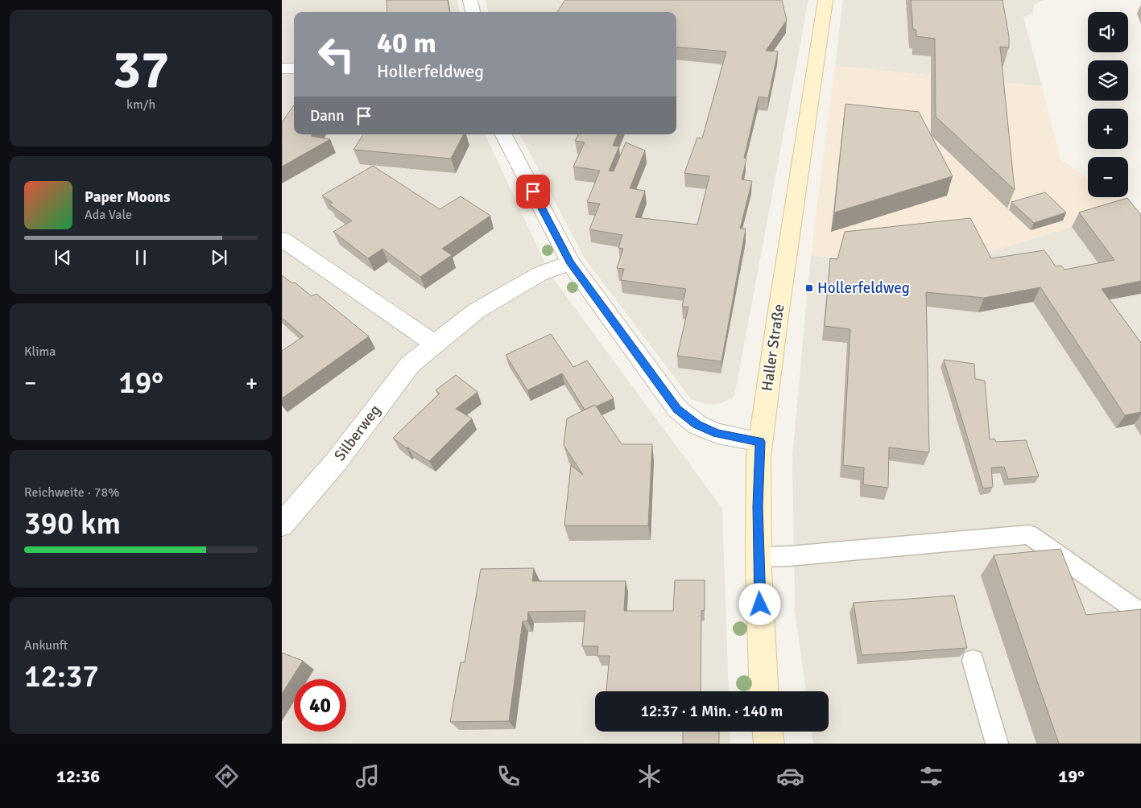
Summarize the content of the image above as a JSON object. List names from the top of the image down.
{
  "streets": {
    "street": ["Haller Straße", "Silberweg"]
  },
  "places": {
    "transit": ["Hollerfeldweg"]
  },
  "page": {
    "tile": [
      ["37", "km/h"],
      "Klima",
      ["Reichweite · 78%", "390 km"],
      ["Ankunft", "12:37"]
    ],
    "map_buttons": ["+", "−"],
    "turn": ["40 m", "Hollerfeldweg"],
    "then": "Dann",
    "song": ["Paper Moons", "Ada Vale"],
    "heat": ["−", "19°", "+"],
    "limit": "40",
    "trip": "12:37 · 1 Min. · 140 m",
    "tabs": ["12:36", "19°"]
  }
}
